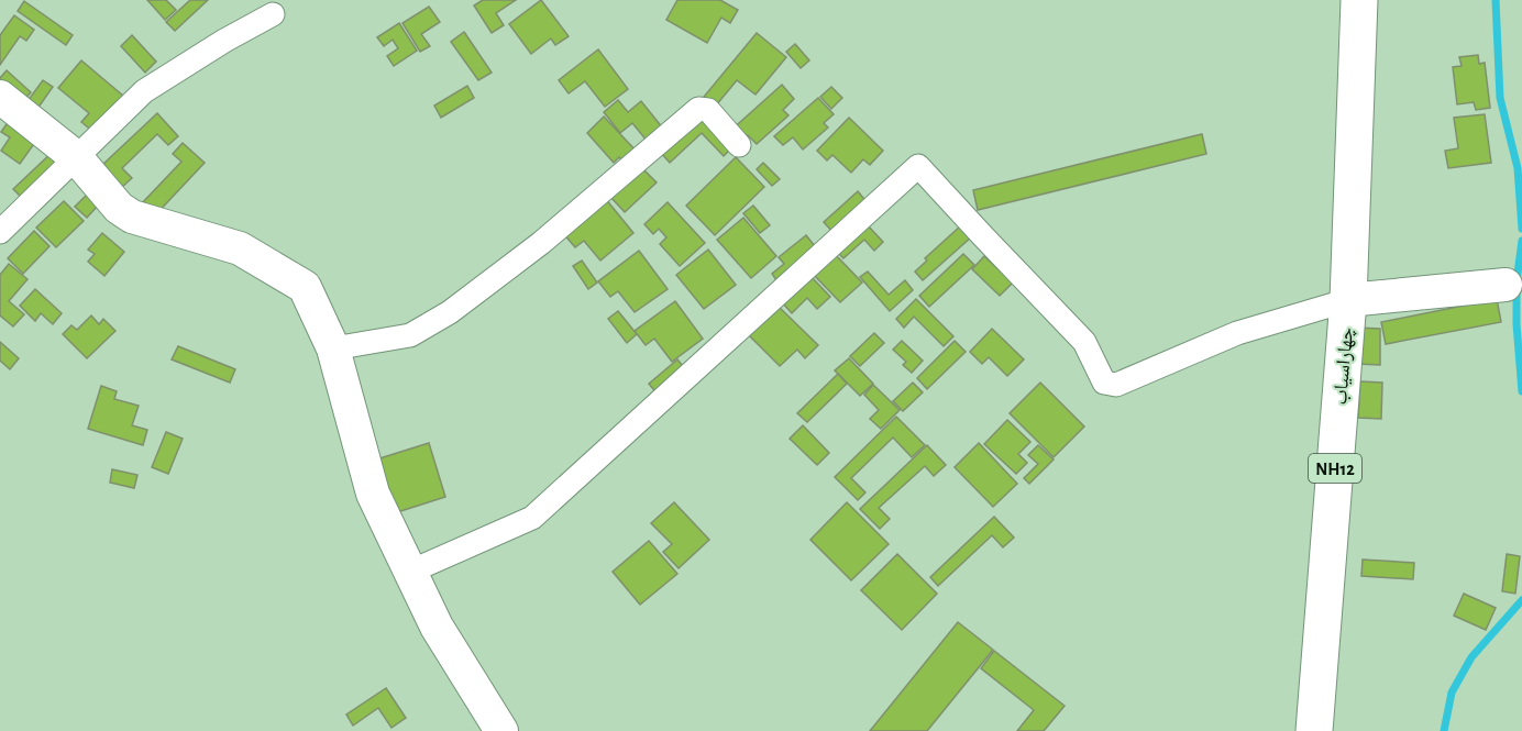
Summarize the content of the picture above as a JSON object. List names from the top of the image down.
{
  "streets": {
    "highway": ["چهاراسیاب", "NH12"]
  }
}
